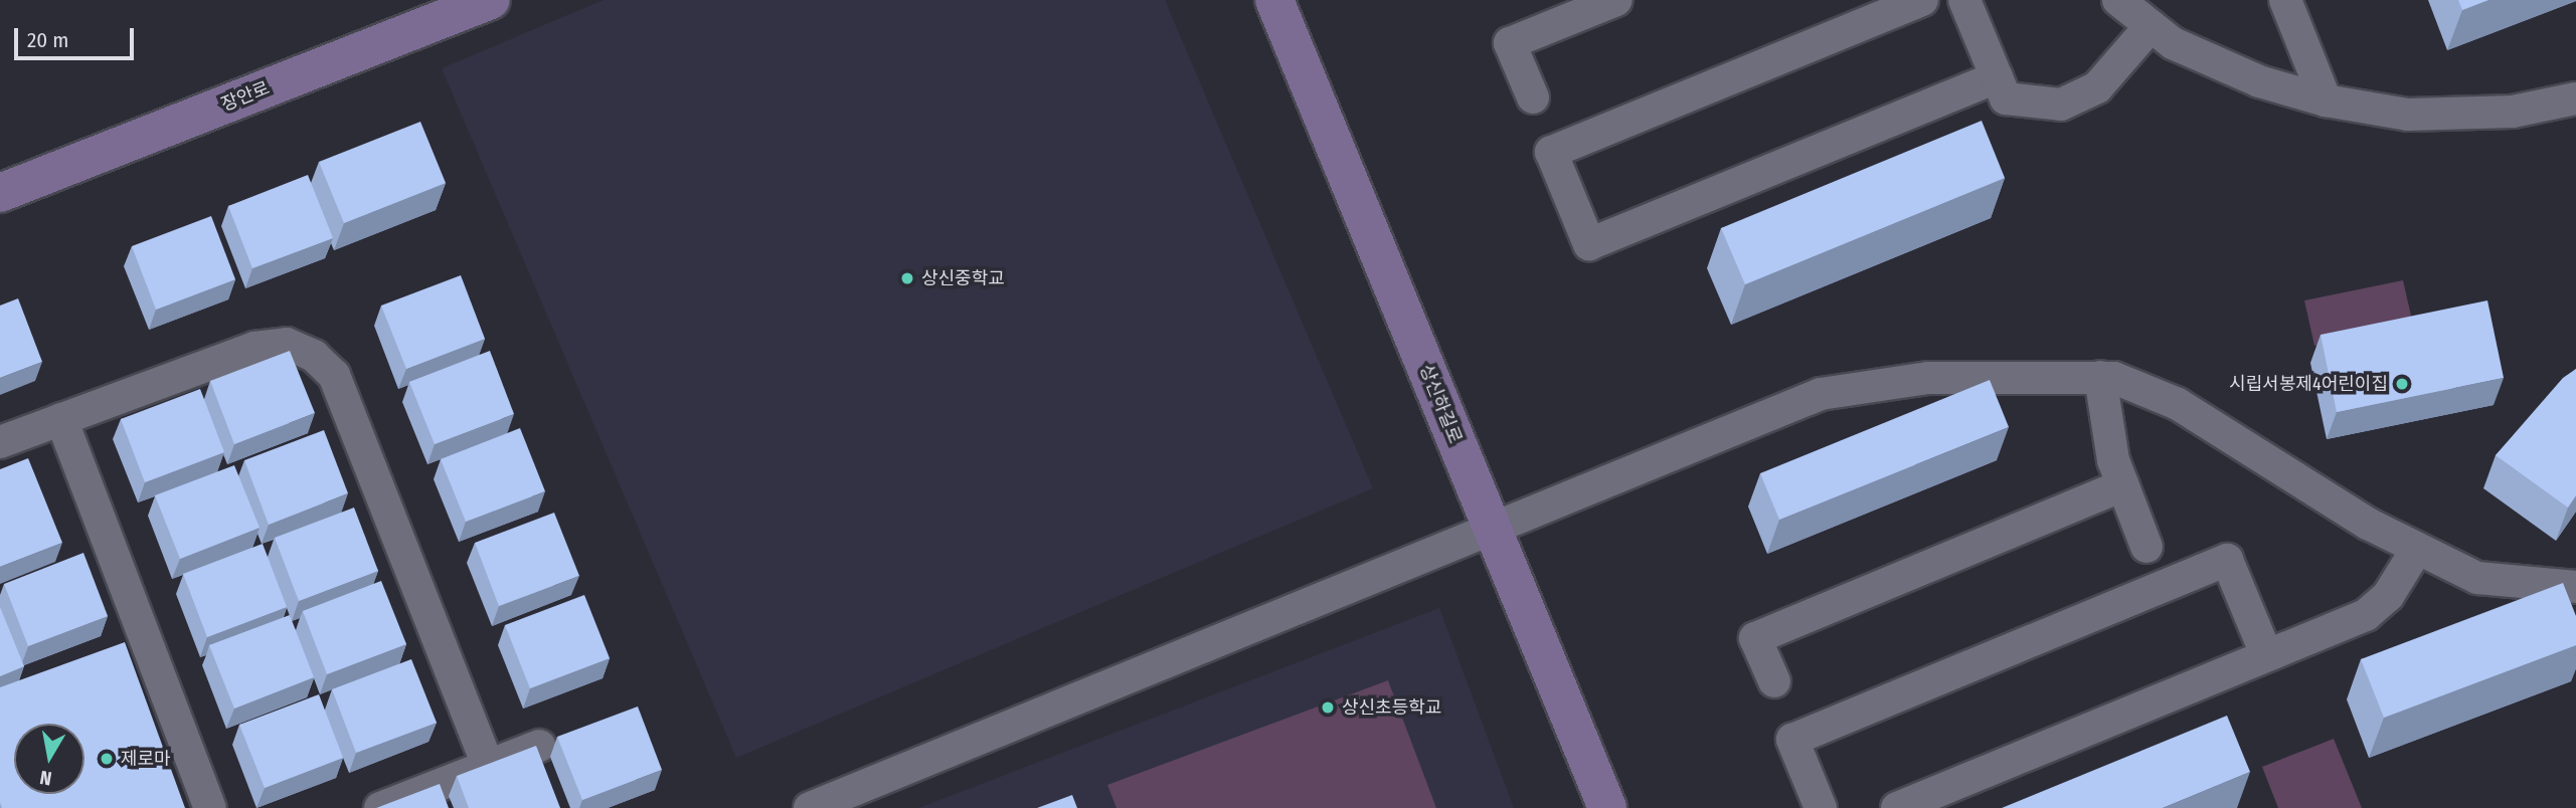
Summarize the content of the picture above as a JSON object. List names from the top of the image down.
{
  "streets": {
    "street": ["장안로", "상신하길로"]
  },
  "places": [
    "상신중학교",
    "시립서봉제4어린이집",
    "상신초등학교",
    "제로마"
  ],
  "scale_bar": "20 m",
  "north": "bottom"
}
